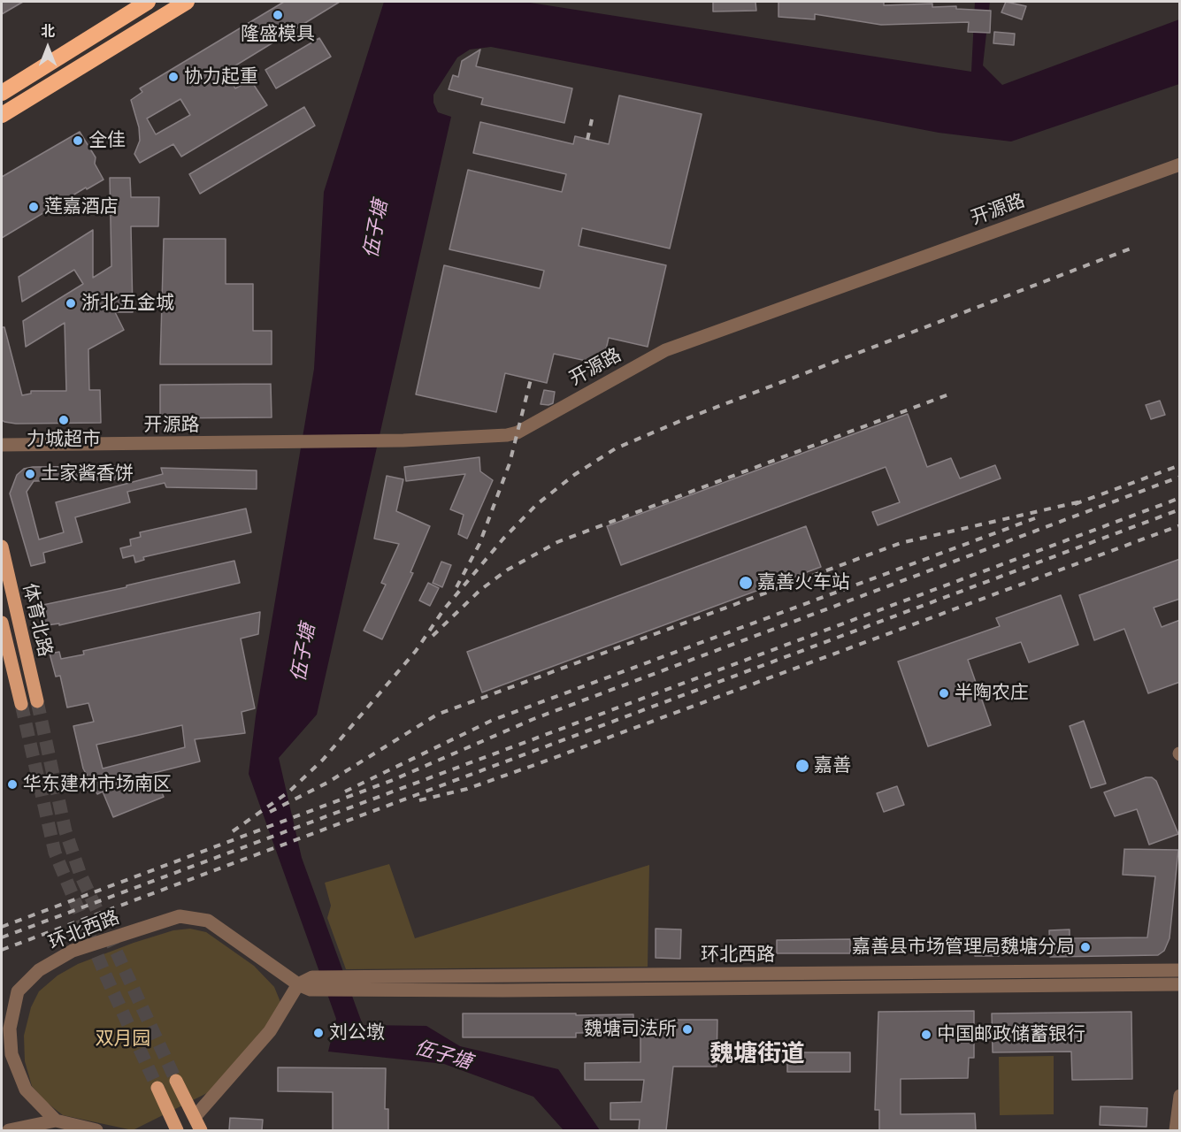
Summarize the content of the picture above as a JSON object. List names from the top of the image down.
{
  "streets": {
    "main road": ["体育北路"],
    "street": ["开源路", "环北西路"]
  },
  "districts": ["魏塘街道"],
  "water": ["伍子塘"],
  "parks": ["双月园"],
  "places": [
    "隆盛模具",
    "协力起重",
    "全佳",
    "莲嘉酒店",
    "浙北五金城",
    "力城超市",
    "土家酱香饼",
    "嘉善火车站",
    "半陶农庄",
    "嘉善",
    "华东建材市场南区",
    "嘉善县市场管理局魏塘分局",
    "魏塘司法所",
    "刘公墩",
    "中国邮政储蓄银行"
  ],
  "north": "top"
}
